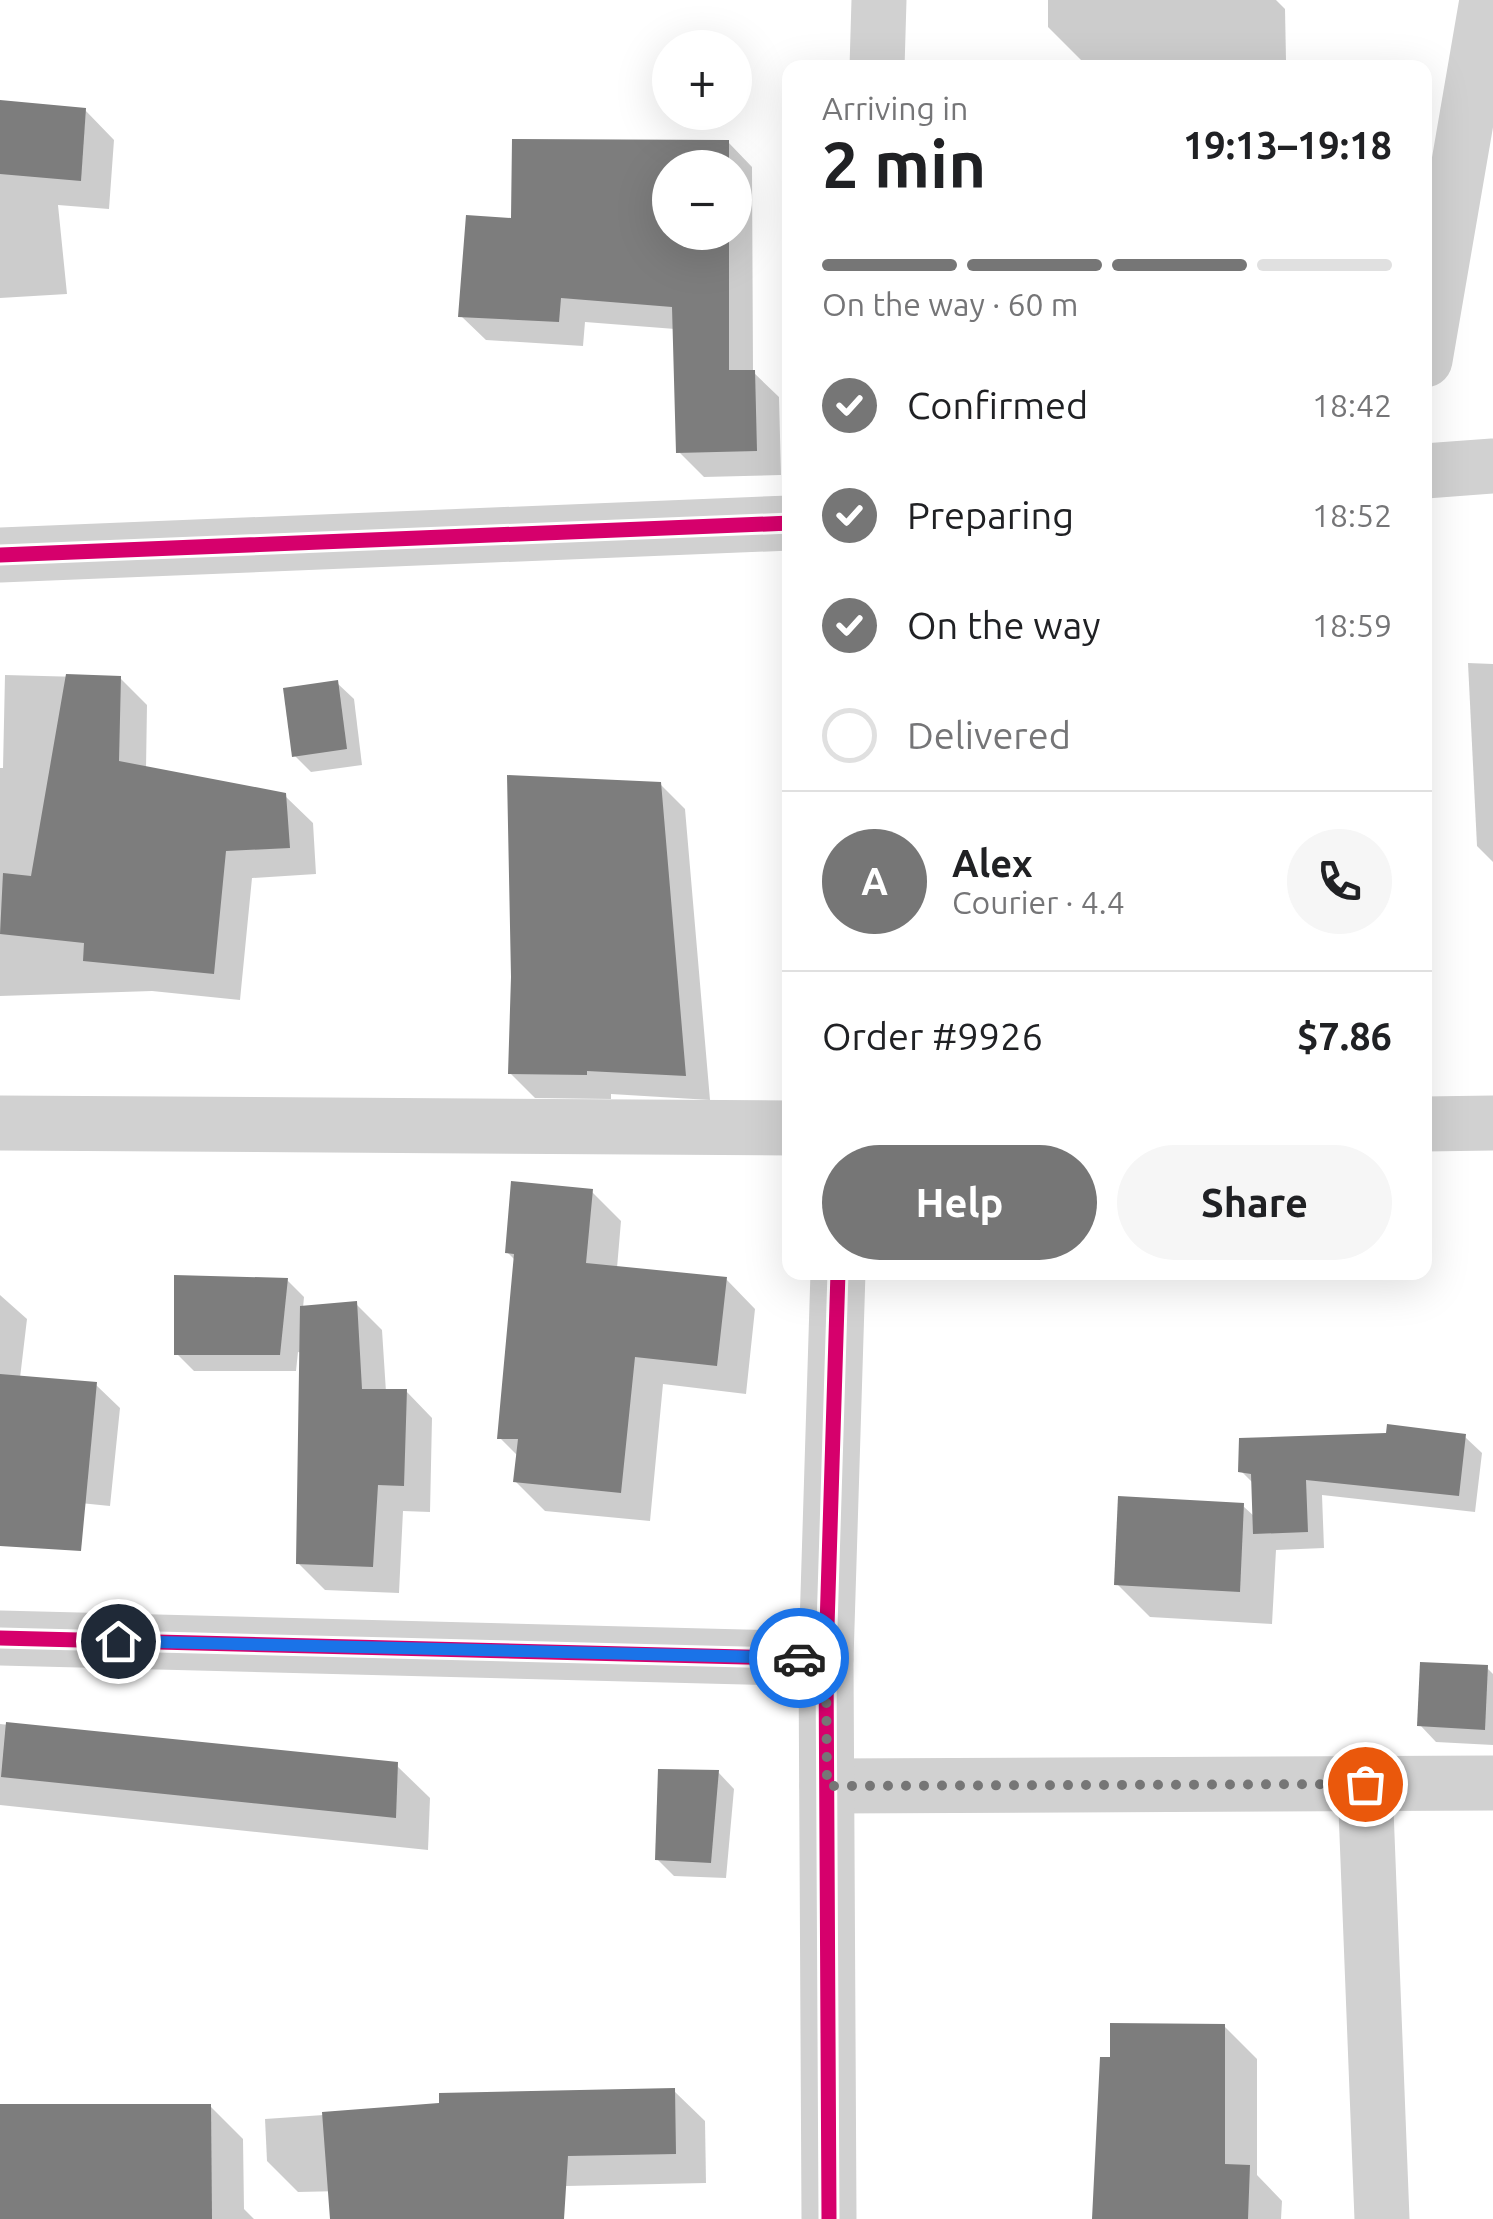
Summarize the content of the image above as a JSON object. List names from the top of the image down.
{
  "page": {
    "map_buttons": ["+", "−"],
    "heading": ["2 min", "Arriving in", "19:13–19:18"],
    "panel": [
      "Alex",
      "Courier · 4.4",
      "Order #9926",
      "$7.86"
    ],
    "bar": "On the way · 60 m",
    "list": [
      ["Confirmed", "18:42"],
      ["Preparing", "18:52"],
      ["On the way", "18:59"],
      "Delivered"
    ],
    "round": "A",
    "buttons": ["Help", "Share"]
  }
}
